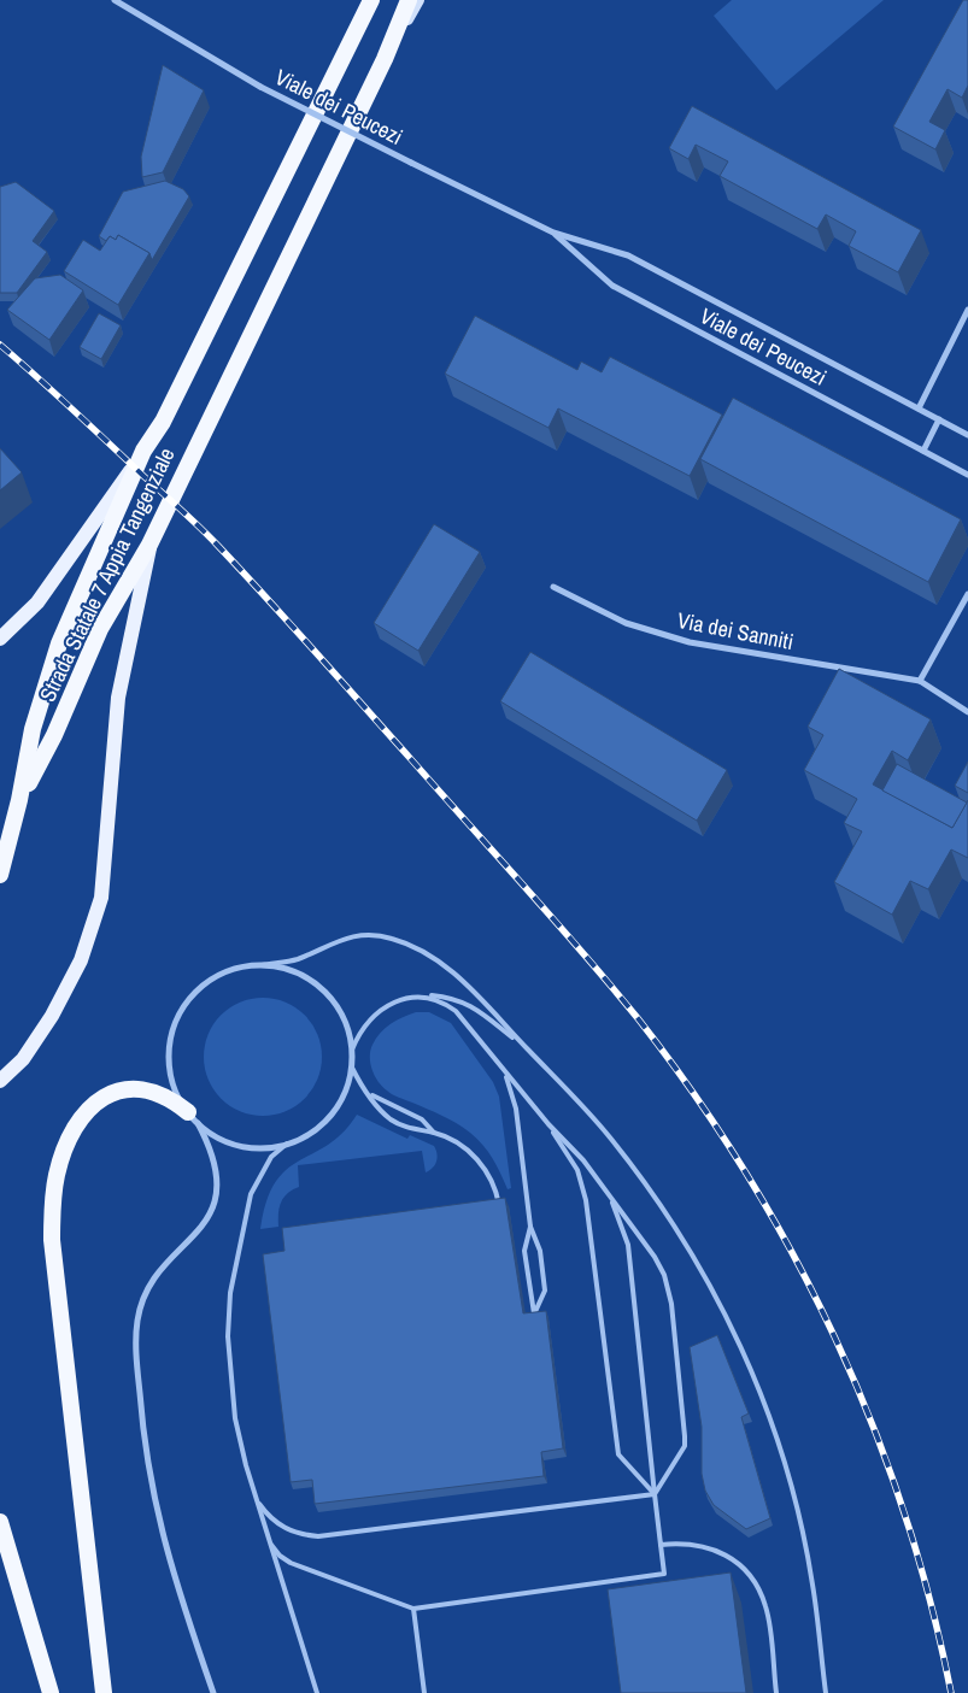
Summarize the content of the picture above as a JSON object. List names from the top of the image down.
{
  "streets": {
    "highway": ["Strada Statale 7 Appia Tangenziale"],
    "street": ["Viale dei Peucezi", "Via dei Sanniti"]
  }
}
